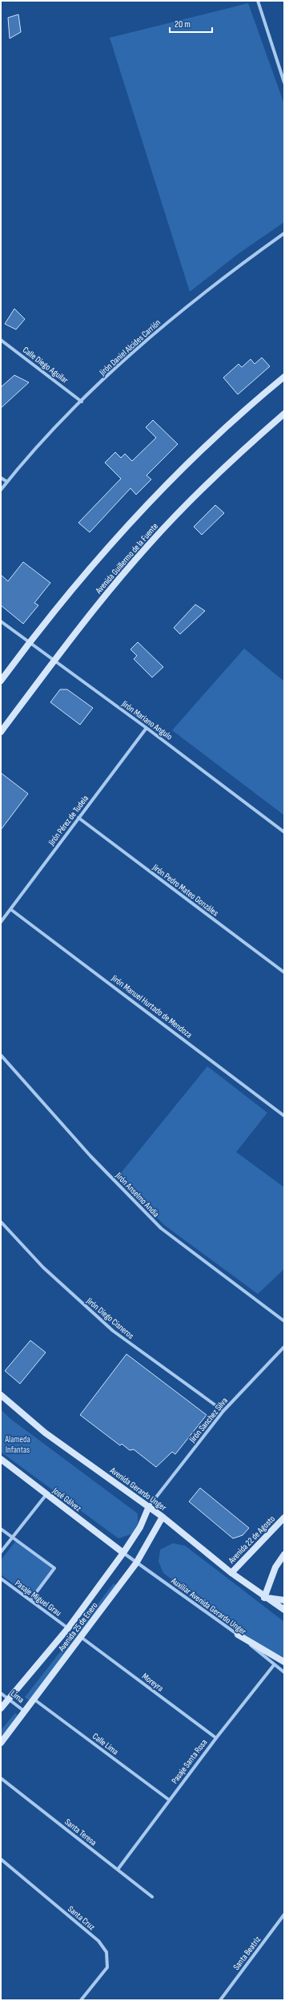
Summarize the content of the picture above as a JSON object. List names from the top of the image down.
{
  "streets": {
    "main road": [
      "Avenida Guillermo de la Fuente",
      "Avenida Gerardo Unger",
      "José Gálvez",
      "Avenida 22 de Agosto",
      "Avenida 25 de Enero"
    ],
    "street": [
      "Jirón Daniel Alcides Carrión",
      "Calle Diego Aguilar",
      "Jirón Mariano Angulo",
      "Jirón Pérez de Tudela",
      "Jirón Pedro Mateo Gonzáles",
      "Jirón Manuel Hurtado de Mendoza",
      "Jirón Anselmo Andía",
      "Jirón Diego Cisneros",
      "Jirón Sanchez Silva",
      "Pasaje Miguel Grau",
      "Auxiliar Avenida Gerardo Unger",
      "Moreyra",
      "Lima",
      "Calle Lima",
      "Pasaje Santa Rosa",
      "Santa Teresa",
      "Santa Cruz",
      "Santa Beatriz"
    ]
  },
  "crossings": [
    ["Jirón Daniel Alcides Carrión", "Calle Diego Aguilar"],
    ["Avenida Guillermo de la Fuente", "Jirón Mariano Angulo"],
    ["Jirón Mariano Angulo", "Jirón Pérez de Tudela"],
    ["Jirón Pérez de Tudela", "Jirón Pedro Mateo Gonzáles"],
    ["Jirón Pérez de Tudela", "Jirón Manuel Hurtado de Mendoza"],
    ["Jirón Diego Cisneros", "Jirón Sanchez Silva"],
    ["Jirón Sanchez Silva", "Avenida Gerardo Unger"],
    ["Jirón Sanchez Silva", "Avenida 25 de Enero"],
    ["Avenida Gerardo Unger", "Avenida 22 de Agosto"],
    ["Avenida Gerardo Unger", "Avenida 25 de Enero"],
    ["José Gálvez", "Auxiliar Avenida Gerardo Unger"],
    ["José Gálvez", "Avenida 25 de Enero"],
    ["Pasaje Miguel Grau", "Avenida 25 de Enero"],
    ["Auxiliar Avenida Gerardo Unger", "Avenida 25 de Enero"],
    ["Auxiliar Avenida Gerardo Unger", "Pasaje Santa Rosa"],
    ["Avenida 25 de Enero", "Moreyra"],
    ["Avenida 25 de Enero", "Lima"],
    ["Avenida 25 de Enero", "Calle Lima"],
    ["Moreyra", "Pasaje Santa Rosa"],
    ["Calle Lima", "Pasaje Santa Rosa"],
    ["Pasaje Santa Rosa", "Santa Teresa"]
  ],
  "parks": ["Alameda Infantas"],
  "scale_bar": "20 m"
}
